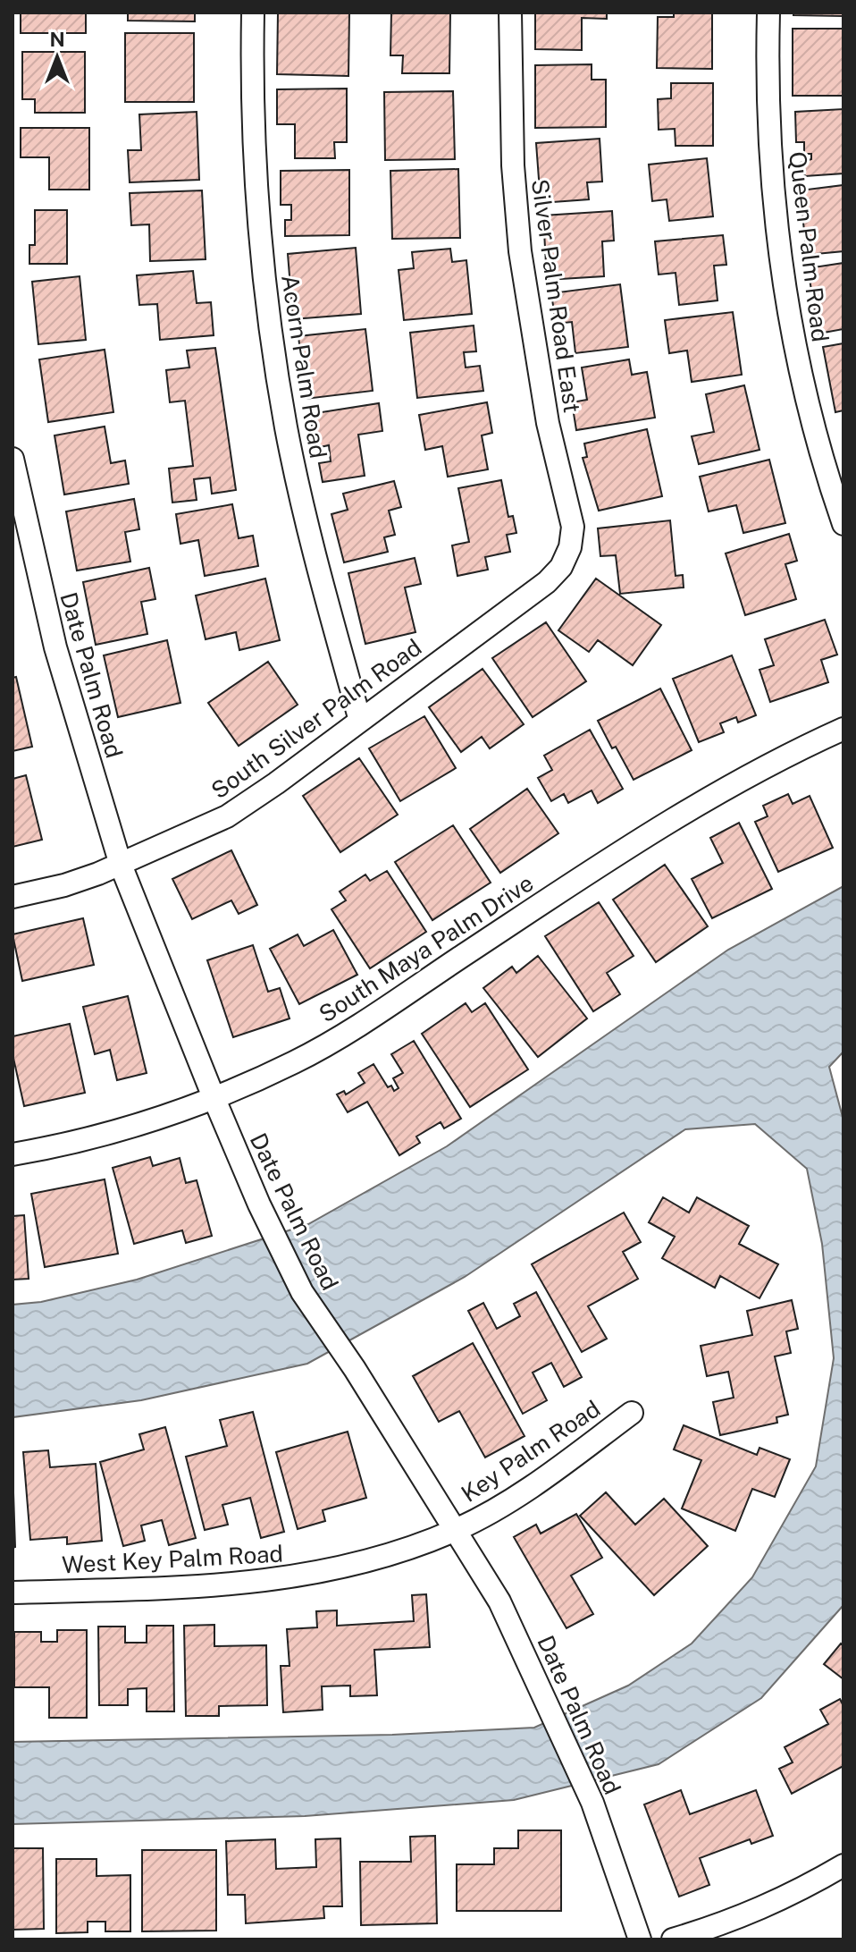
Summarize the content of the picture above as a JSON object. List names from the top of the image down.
{
  "streets": {
    "street": [
      "Queen Palm Road",
      "Silver Palm Road East",
      "Acorn Palm Road",
      "Date Palm Road",
      "South Silver Palm Road",
      "South Maya Palm Drive",
      "Key Palm Road",
      "West Key Palm Road"
    ]
  },
  "crossings": [
    ["Silver Palm Road East", "South Silver Palm Road"],
    ["Acorn Palm Road", "South Silver Palm Road"],
    ["Date Palm Road", "South Silver Palm Road"],
    ["Date Palm Road", "South Maya Palm Drive"],
    ["Date Palm Road", "Key Palm Road"],
    ["Date Palm Road", "West Key Palm Road"],
    ["Key Palm Road", "West Key Palm Road"]
  ],
  "north": "top"
}
